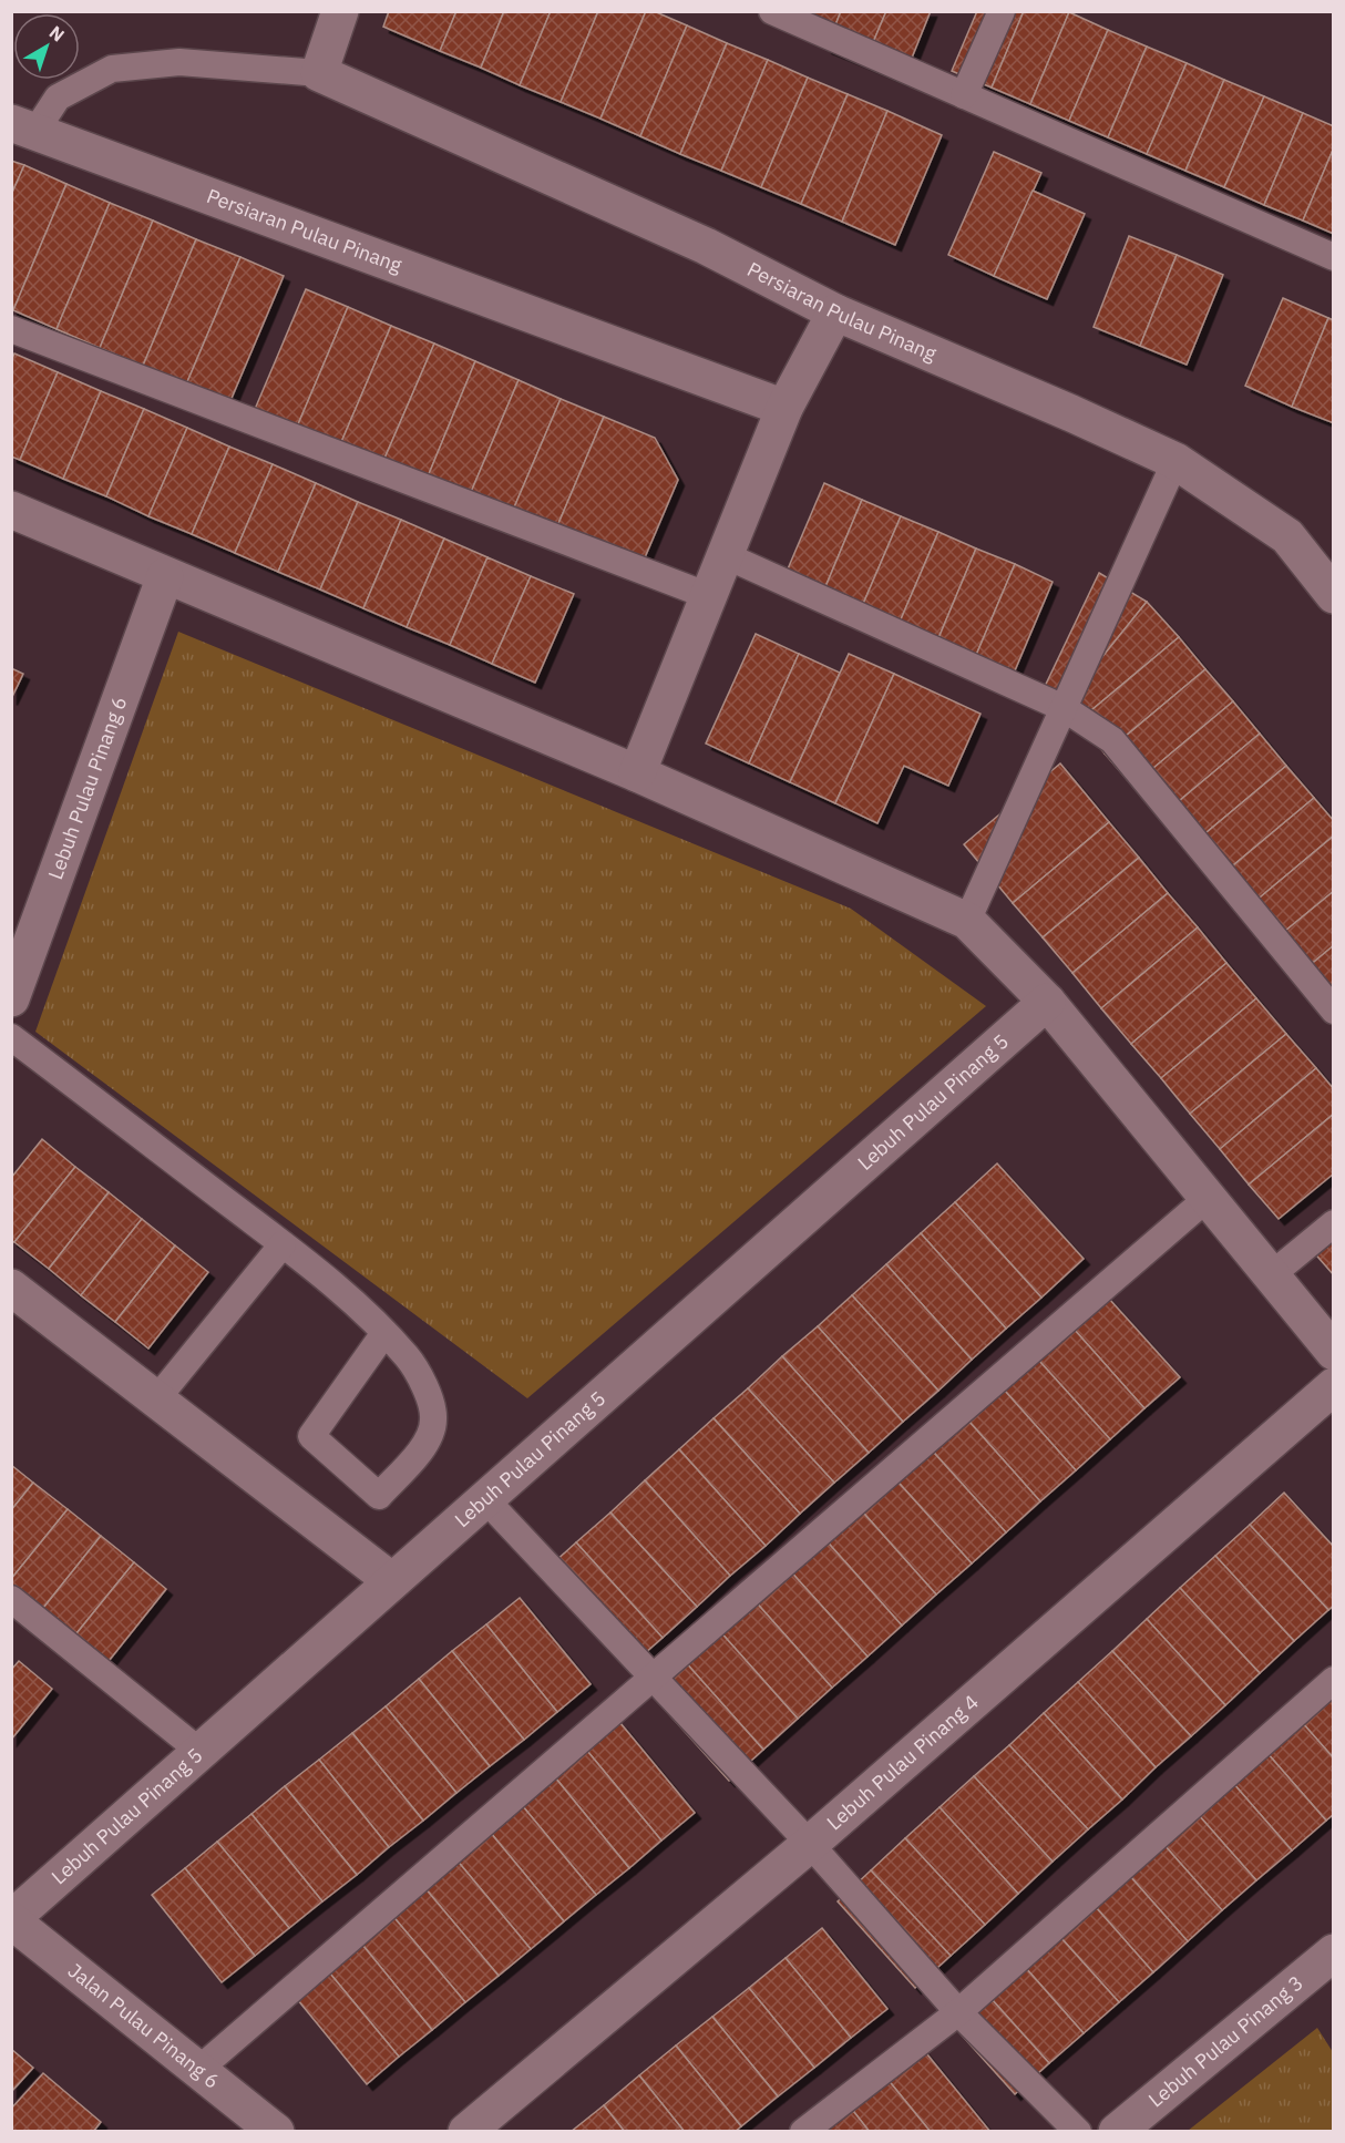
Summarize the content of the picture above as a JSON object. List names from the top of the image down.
{
  "streets": {
    "street": [
      "Persiaran Pulau Pinang",
      "Lebuh Pulau Pinang 6",
      "Lebuh Pulau Pinang 5",
      "Lebuh Pulau Pinang 4",
      "Jalan Pulau Pinang 6",
      "Lebuh Pulau Pinang 3"
    ]
  },
  "crossings": [
    ["Lebuh Pulau Pinang 5", "Jalan Pulau Pinang 6"]
  ],
  "north": "top right"
}
